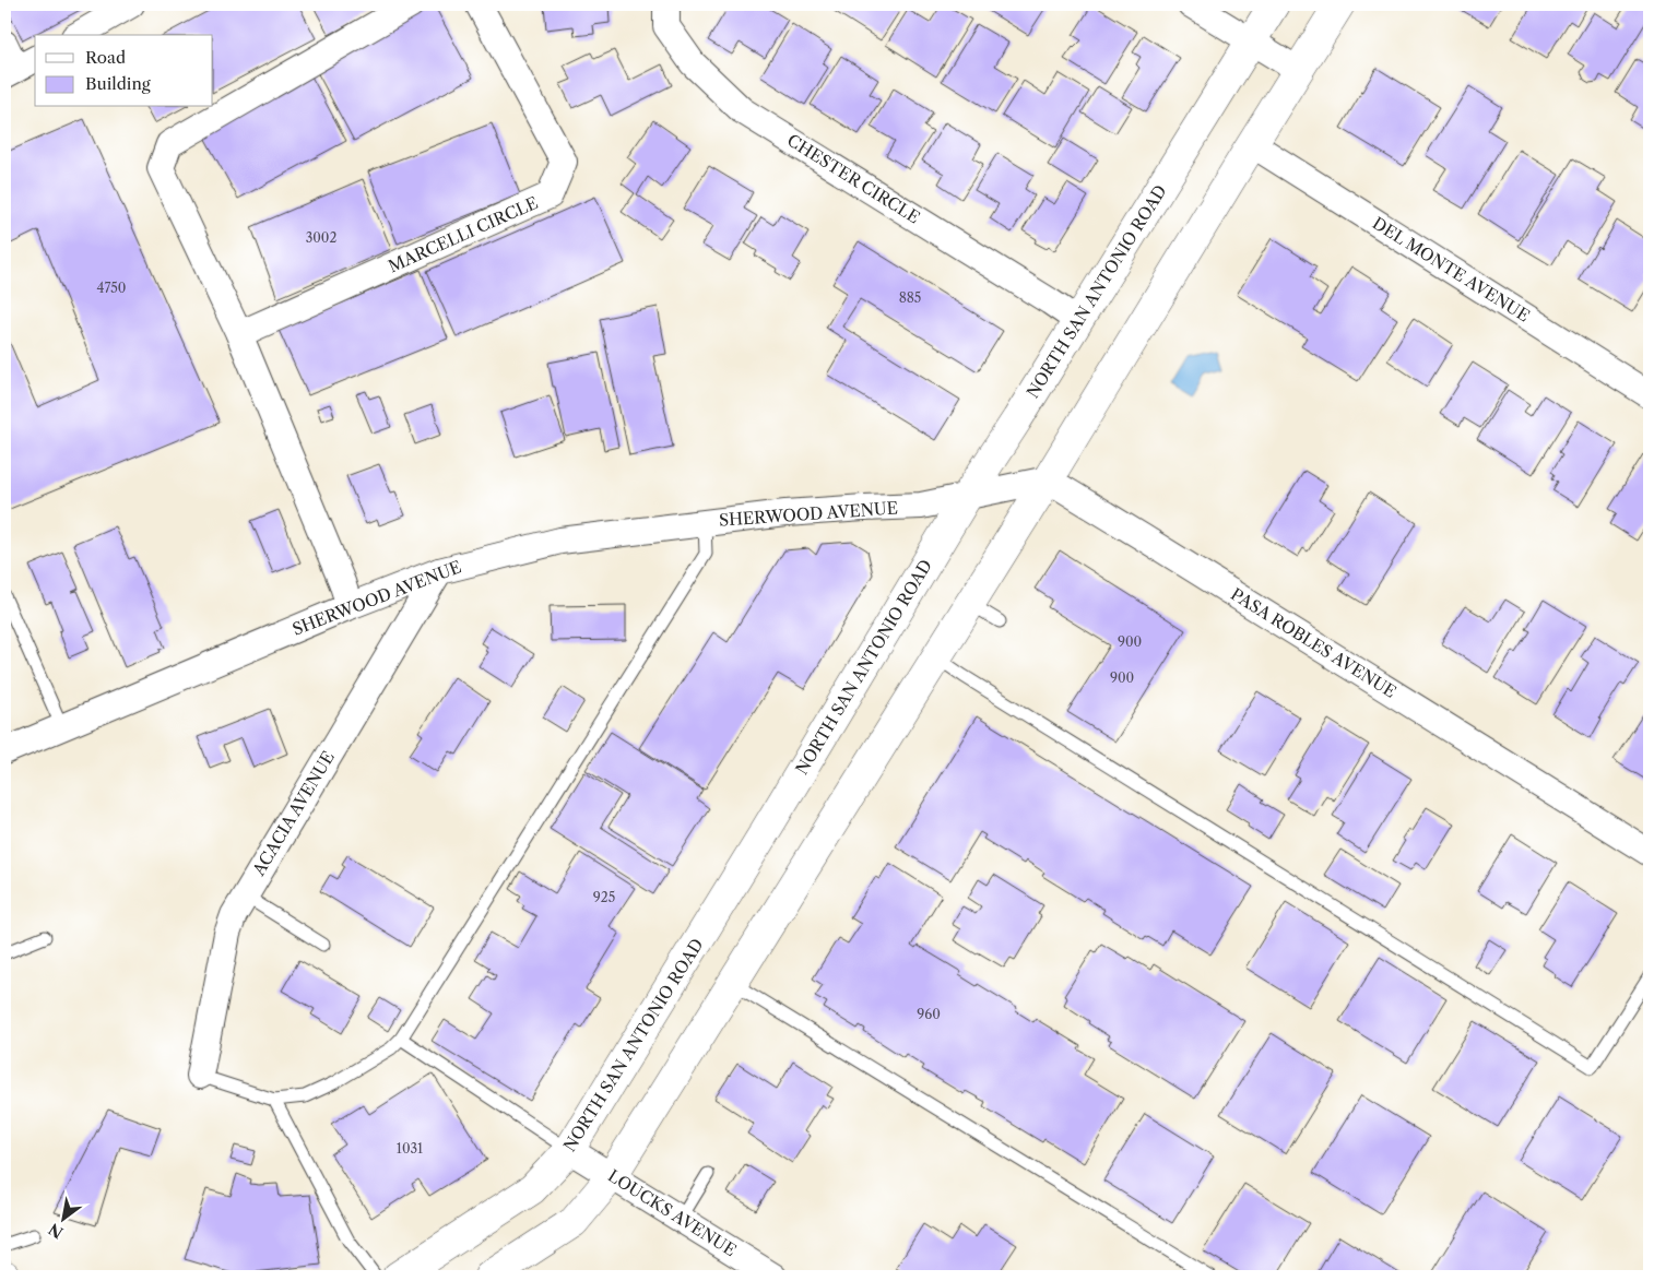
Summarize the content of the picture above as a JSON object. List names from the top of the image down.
{
  "streets": {
    "main road": ["NORTH SAN ANTONIO ROAD"],
    "street": [
      "CHESTER CIRCLE",
      "MARCELLI CIRCLE",
      "DEL MONTE AVENUE",
      "SHERWOOD AVENUE",
      "PASA ROBLES AVENUE",
      "ACACIA AVENUE",
      "LOUCKS AVENUE"
    ]
  },
  "crossings": [
    ["CHESTER CIRCLE", "NORTH SAN ANTONIO ROAD"],
    ["NORTH SAN ANTONIO ROAD", "SHERWOOD AVENUE"],
    ["NORTH SAN ANTONIO ROAD", "LOUCKS AVENUE"],
    ["SHERWOOD AVENUE", "ACACIA AVENUE"]
  ],
  "house_numbers": [
    "3002",
    "4750",
    "885",
    "900",
    "900",
    "925",
    "960",
    "1031"
  ],
  "legend": ["Road", "Building"],
  "north": "bottom left"
}
